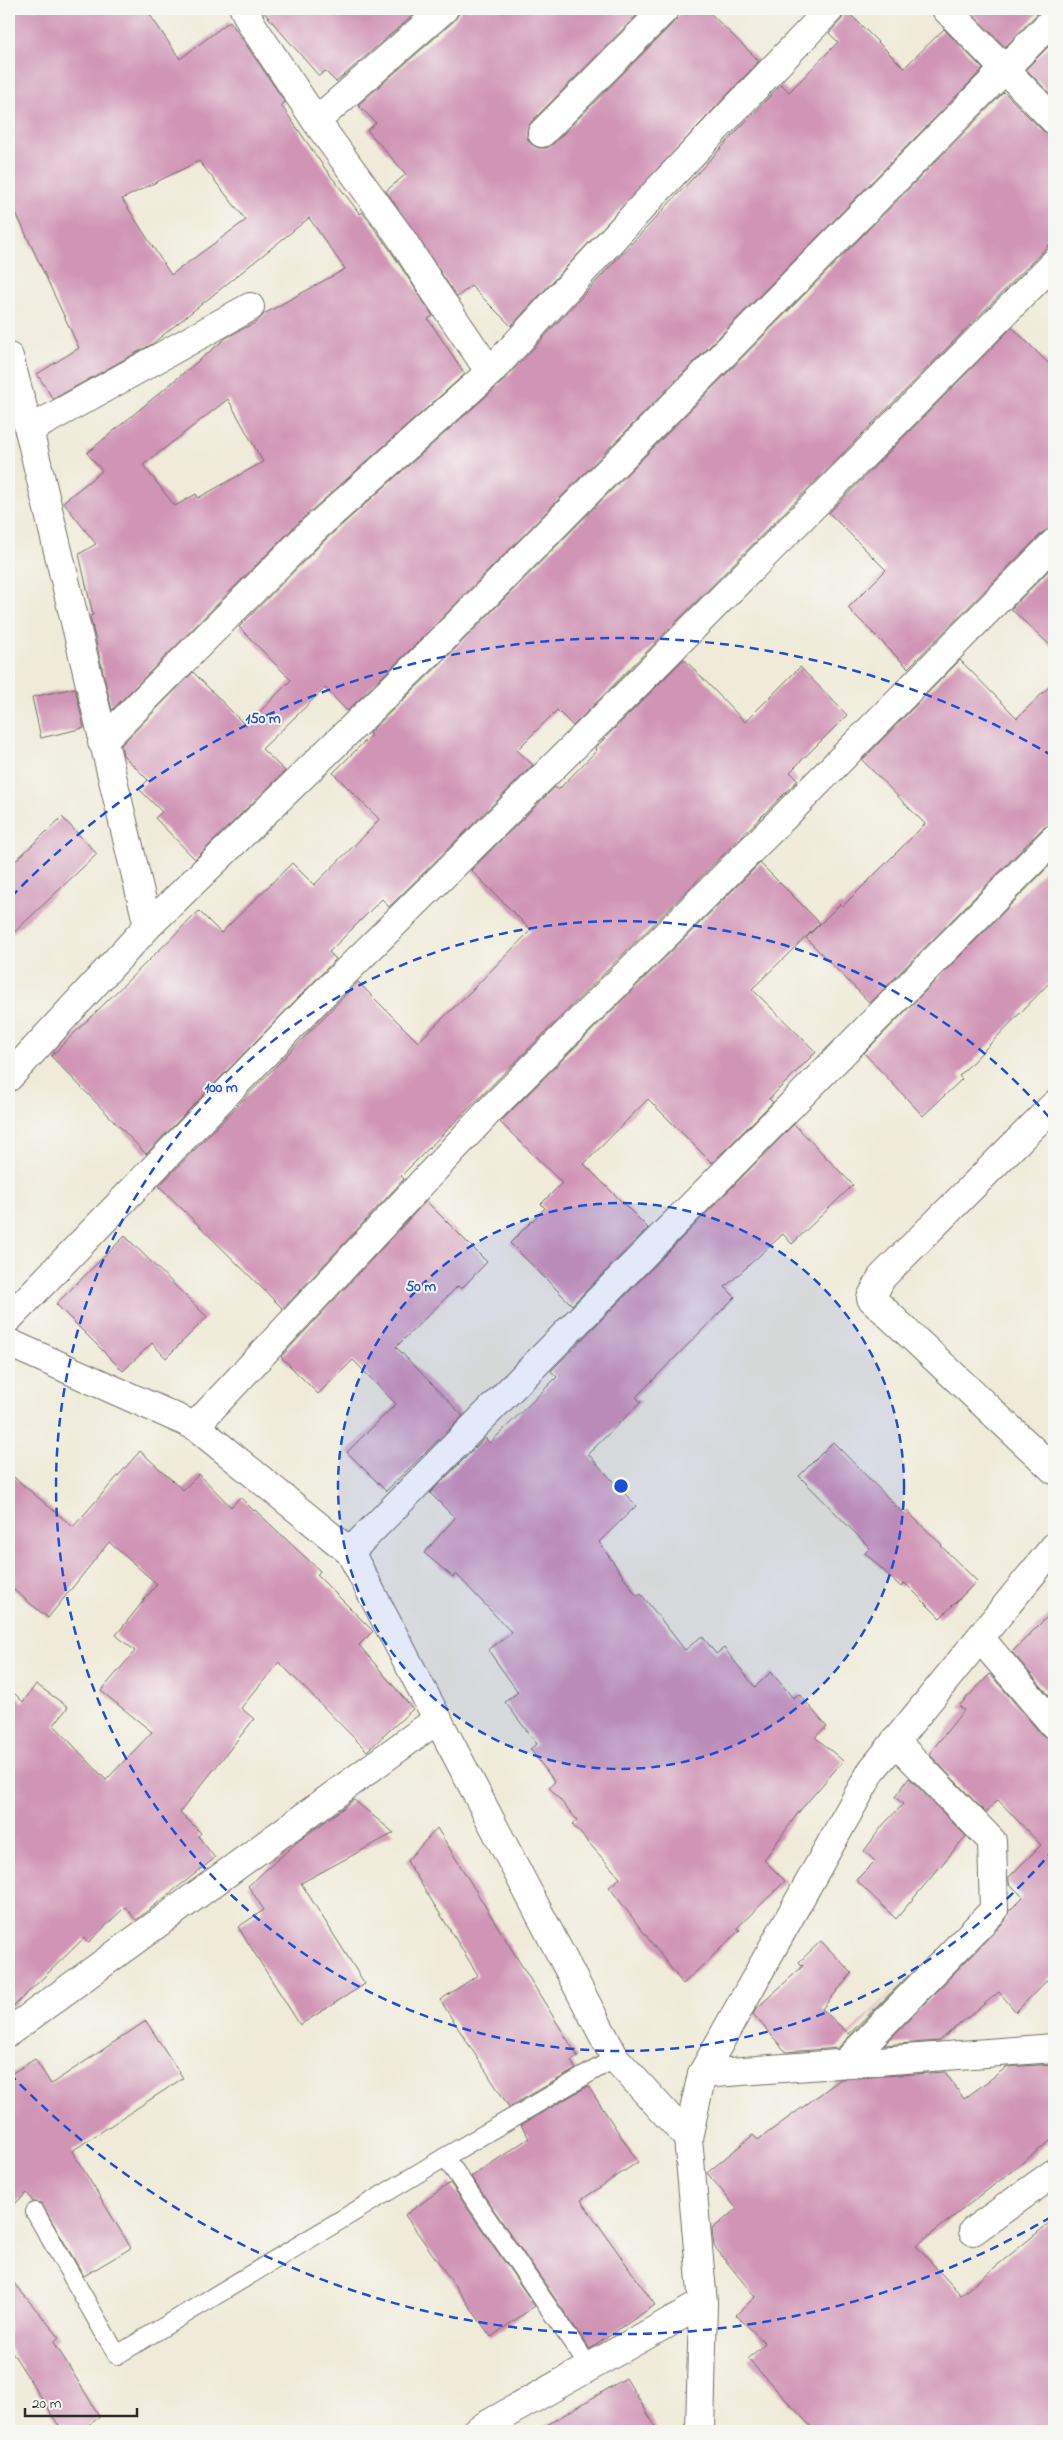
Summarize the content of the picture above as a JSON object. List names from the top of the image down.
{
  "scale_bar": "20 m",
  "rings": ["150 m", "100 m", "50 m"]
}
